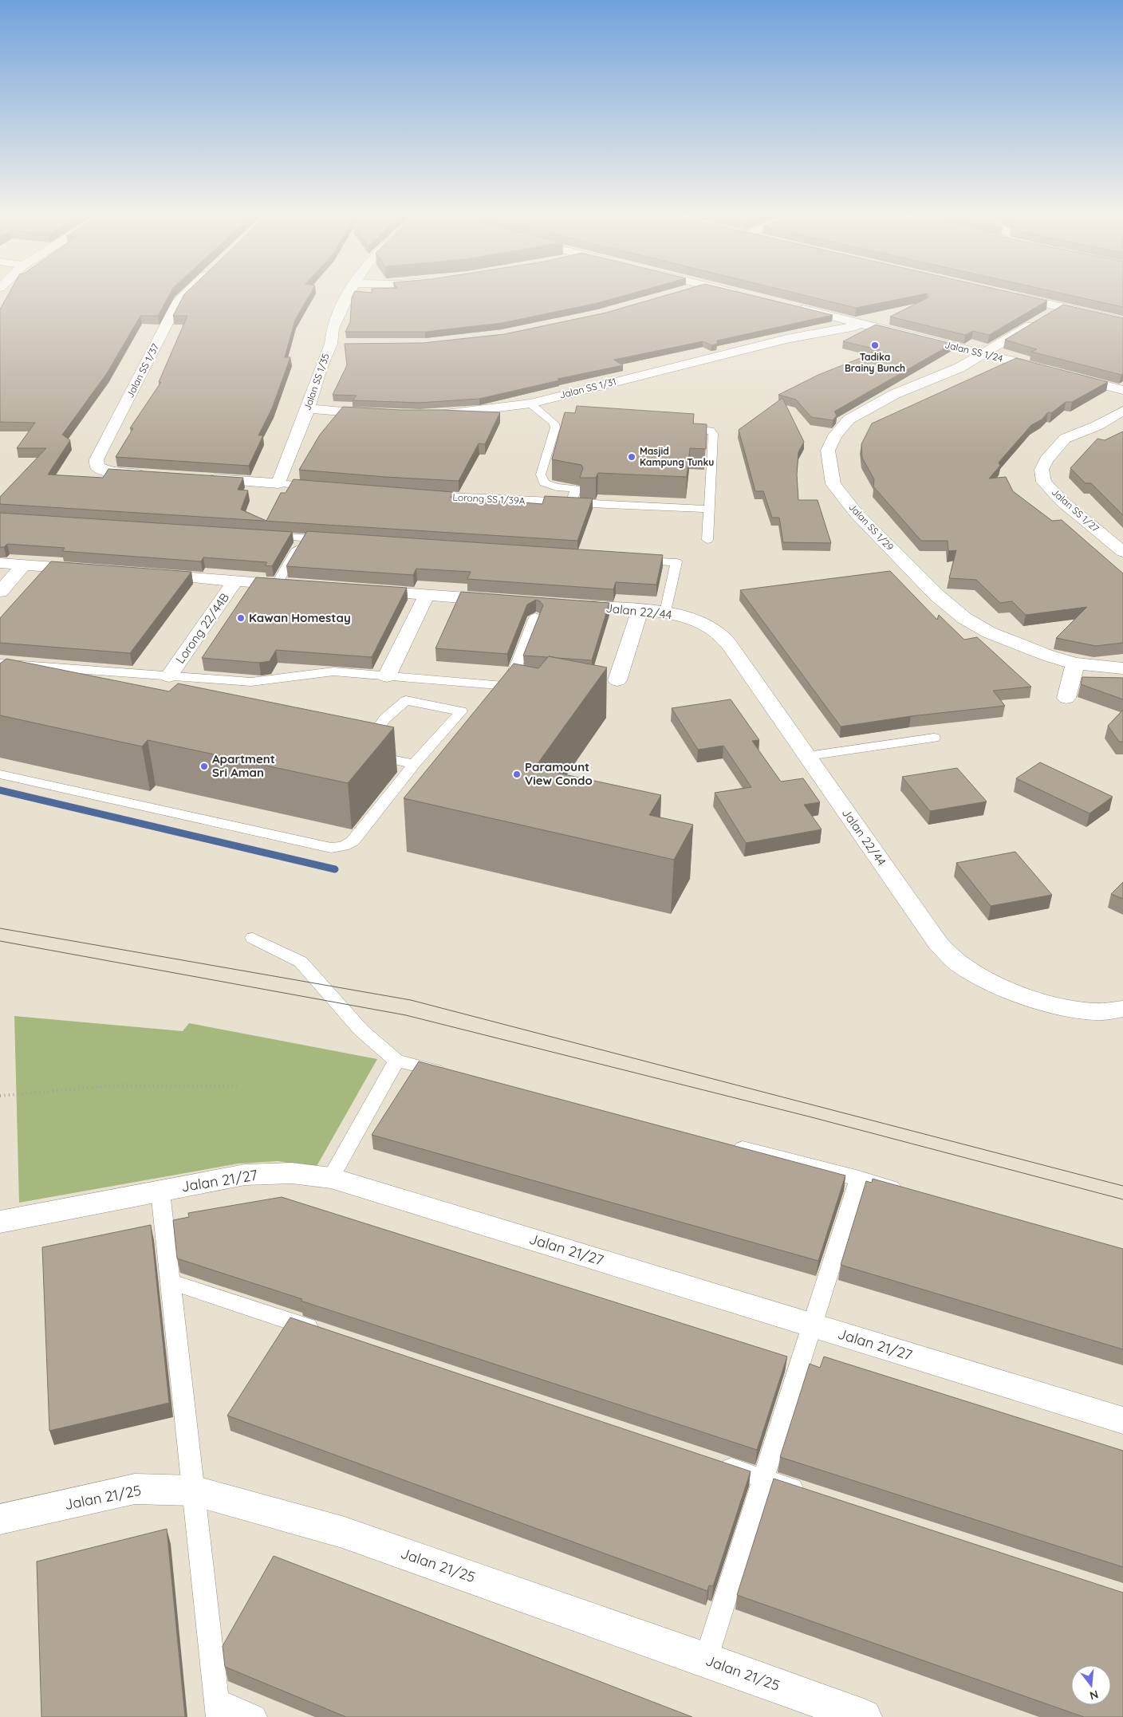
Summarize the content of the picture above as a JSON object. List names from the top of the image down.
{
  "streets": {
    "street": [
      "Jalan SS 1/24",
      "Jalan SS 1/37",
      "Jalan SS 1/35",
      "Jalan SS 1/31",
      "Jalan SS 1/27",
      "Jalan SS 1/29",
      "Jalan 22/44",
      "Lorong 22/44B",
      "Jalan 21/27",
      "Jalan 21/25"
    ],
    "lane": ["Lorong SS 1/39A"]
  },
  "crossings": [
    ["Jalan SS 1/24", "Jalan SS 1/31"],
    ["Jalan SS 1/24", "Jalan SS 1/29"]
  ],
  "places": [
    "Tadika Brainy Bunch",
    "Masjid Kampung Tunku",
    "Kawan Homestay",
    "Apartment Sri Aman",
    "Paramount View Condo"
  ],
  "north": "bottom"
}
